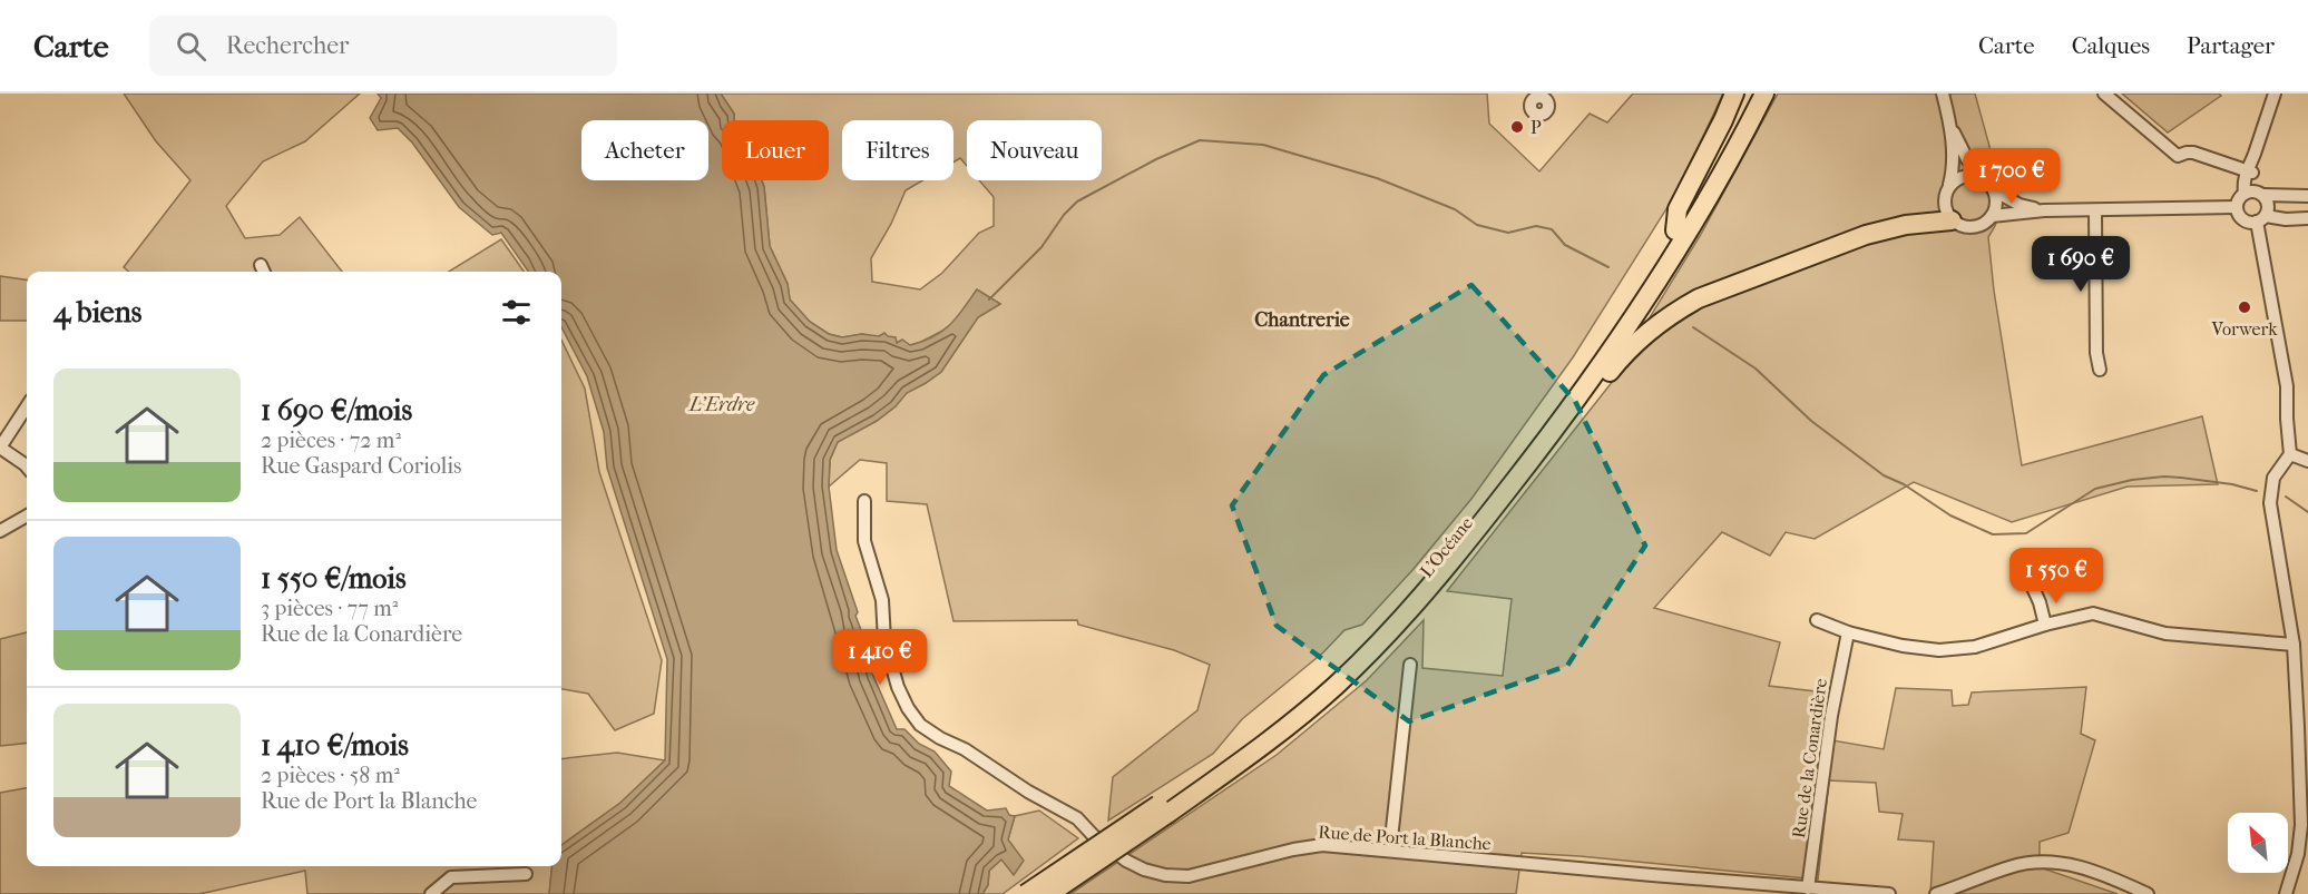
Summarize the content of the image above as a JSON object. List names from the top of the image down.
{
  "streets": {
    "highway": ["L’Océane"],
    "street": ["Rue de la Conardière", "Rue de Port la Blanche"]
  },
  "crossings": [
    ["Rue de la Conardière", "Rue de Port la Blanche"]
  ],
  "districts": ["Chantrerie"],
  "water": ["L'Erdre"],
  "places": ["P", "Vorwerk"],
  "north": "top left",
  "page": {
    "header": "Carte",
    "search": "Rechercher",
    "nav": ["Carte", "Calques", "Partager"],
    "chip": [
      "Acheter",
      "Louer",
      "Filtres",
      "Nouveau"
    ],
    "price": [
      "1 700 €",
      "1 690 €",
      "1 550 €",
      "1 410 €"
    ],
    "heading": "4 biens",
    "list": [
      {
        "name": "1 690 €/mois",
        "note": "2 pièces · 72 m² · Rue Gaspard Coriolis"
      },
      {
        "name": "1 550 €/mois",
        "note": "3 pièces · 77 m² · Rue de la Conardière"
      },
      {
        "name": "1 410 €/mois",
        "note": "2 pièces · 58 m² · Rue de Port la Blanche"
      }
    ]
  }
}
